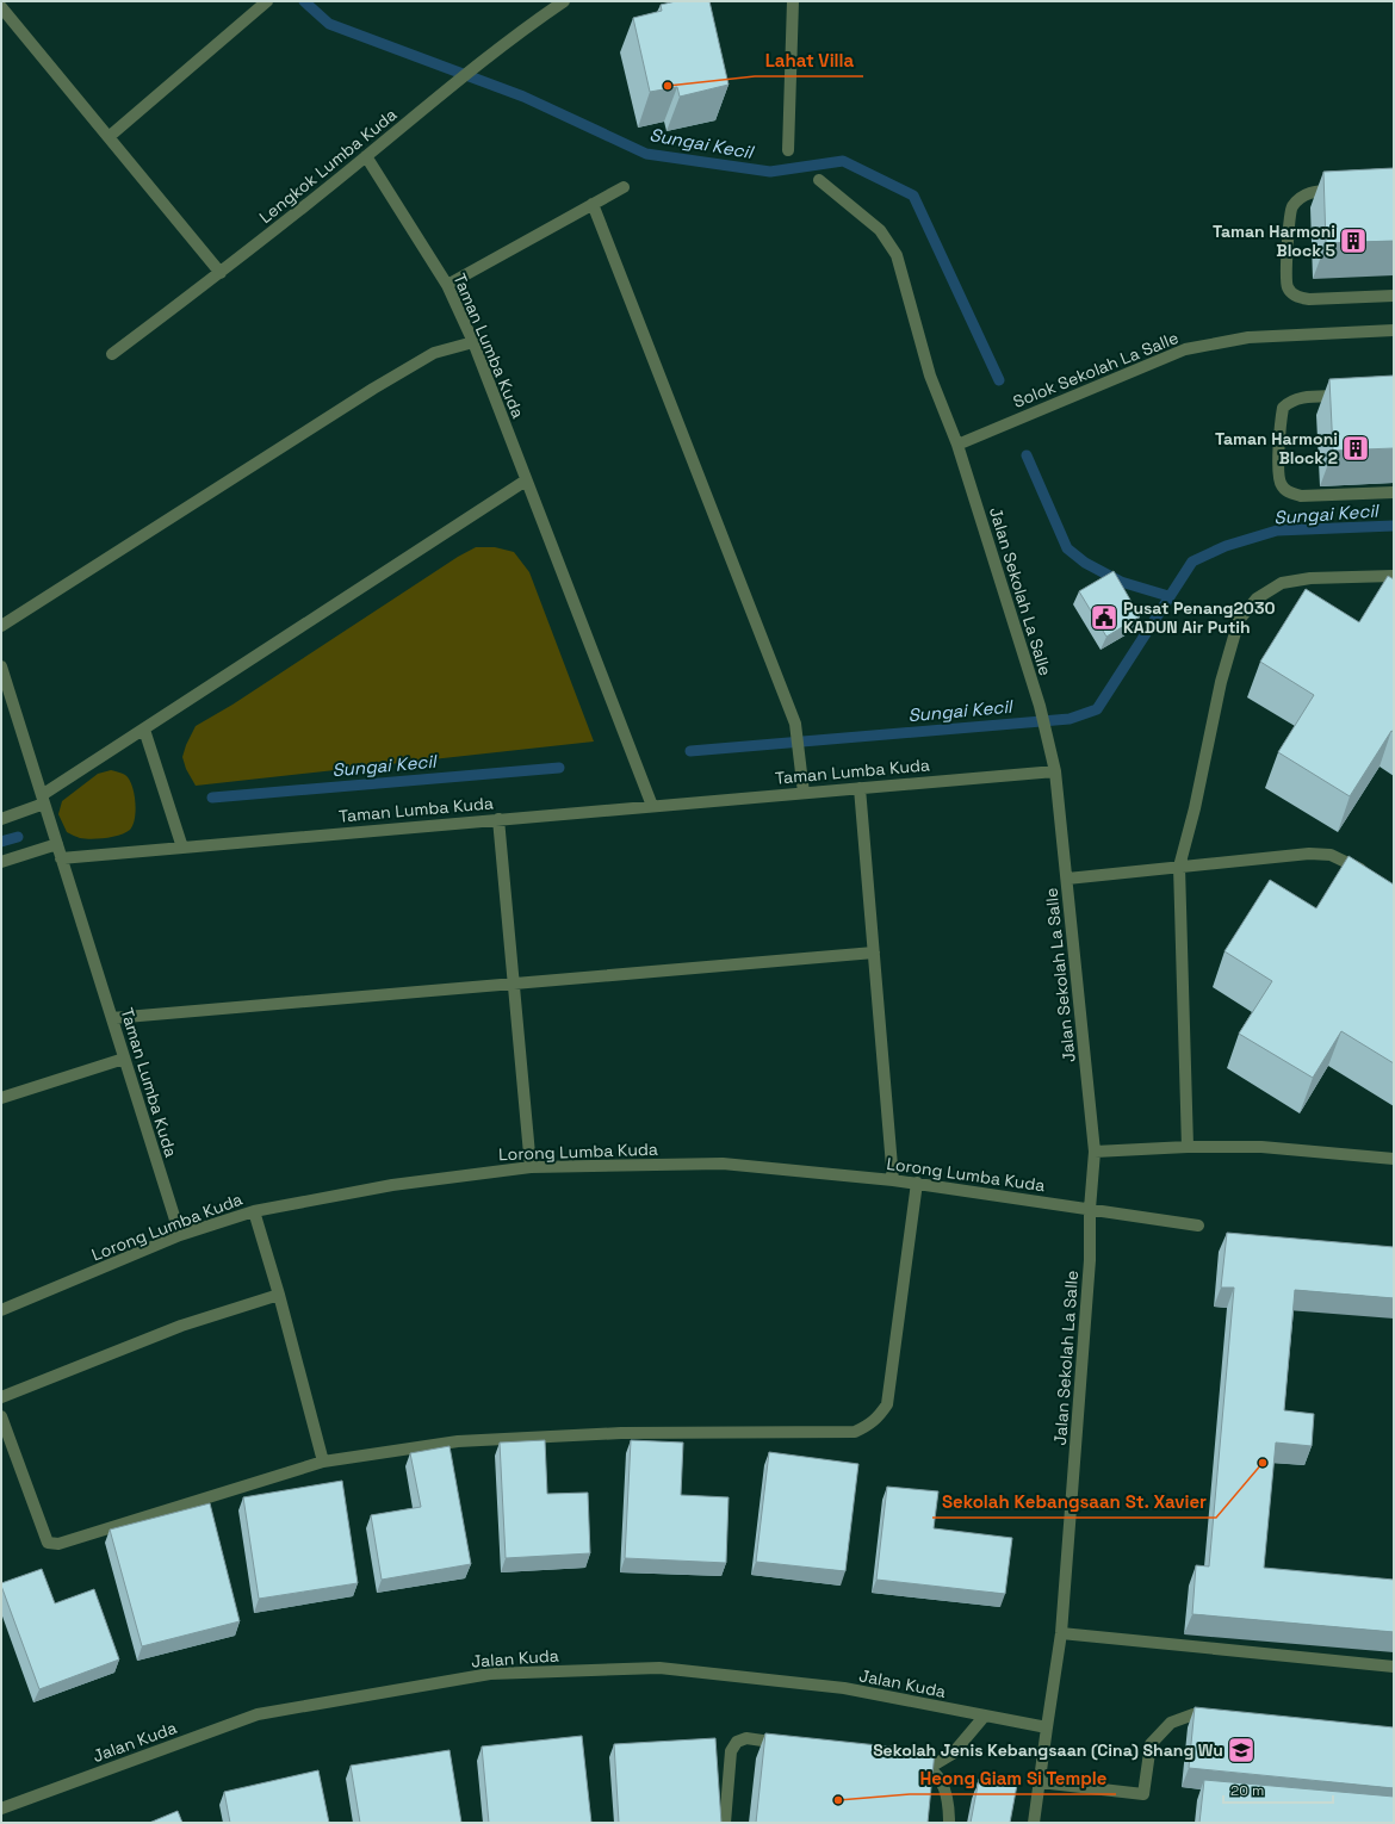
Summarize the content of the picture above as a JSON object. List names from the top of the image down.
{
  "streets": {
    "street": [
      "Lengkok Lumba Kuda",
      "Taman Lumba Kuda",
      "Solok Sekolah La Salle",
      "Jalan Sekolah La Salle",
      "Lorong Lumba Kuda",
      "Jalan Kuda"
    ]
  },
  "crossings": [
    ["Lengkok Lumba Kuda", "Taman Lumba Kuda"],
    ["Taman Lumba Kuda", "Jalan Sekolah La Salle"],
    ["Taman Lumba Kuda", "Lorong Lumba Kuda"],
    ["Solok Sekolah La Salle", "Jalan Sekolah La Salle"],
    ["Jalan Sekolah La Salle", "Lorong Lumba Kuda"],
    ["Jalan Sekolah La Salle", "Jalan Kuda"]
  ],
  "water": ["Sungai Kecil"],
  "places": {
    "other": ["Lahat Villa", "Sekolah Kebangsaan St. Xavier", "Heong Giam Si Temple"],
    "building": ["Taman Harmoni Block 5", "Taman Harmoni Block 2"],
    "public building": ["Pusat Penang2030 KADUN Air Putih"],
    "school or university": ["Sekolah Jenis Kebangsaan (Cina) Shang Wu"]
  },
  "scale_bar": "20 m"
}
